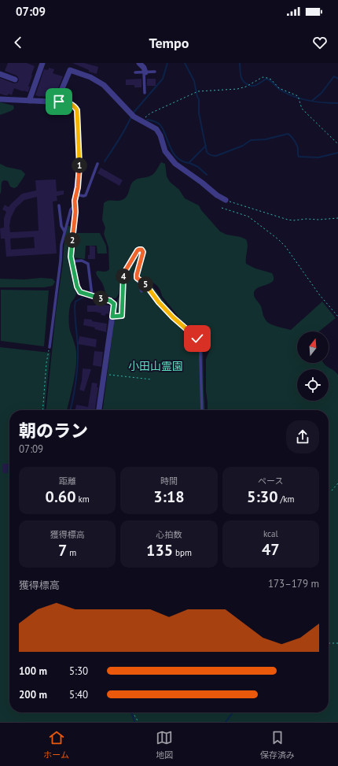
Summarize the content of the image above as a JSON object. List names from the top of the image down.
{
  "parks": ["小田山霊園"],
  "north": "top",
  "page": {
    "status": "07:09",
    "header": "Tempo",
    "pins": [
      "1",
      "2",
      "4",
      "5",
      "3"
    ],
    "heading": ["朝のラン", "07:09"],
    "stats": [
      ["距離", "0.60 km"],
      ["時間", "3:18"],
      ["ペース", "5:30 /km"],
      ["獲得標高", "7 m"],
      ["心拍数", "135 bpm"],
      ["kcal", "47"]
    ],
    "chart": ["獲得標高", "173–179 m"],
    "list": [
      {
        "name": "100 m",
        "note": "5:30"
      },
      {
        "name": "200 m",
        "note": "5:40"
      }
    ],
    "tabs": ["ホーム", "地図", "保存済み"]
  }
}
